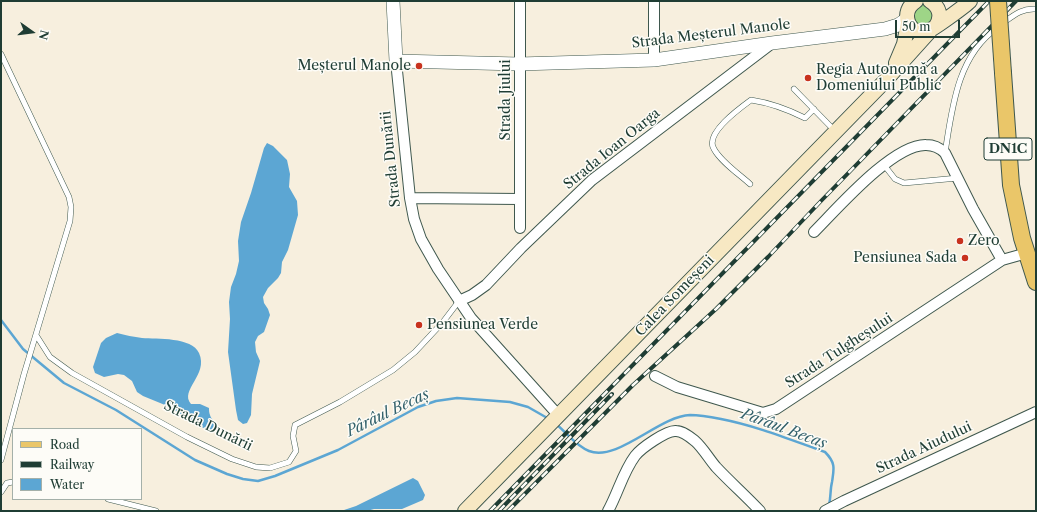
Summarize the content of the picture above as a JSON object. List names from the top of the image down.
{
  "streets": {
    "main road": ["DN1C", "Calea Someșeni"],
    "street": [
      "Strada Meșterul Manole",
      "Strada Jiului",
      "Strada Ioan Oarga",
      "Strada Dunării",
      "Strada Tulgheșului",
      "Strada Aiudului"
    ]
  },
  "crossings": [
    ["Strada Meșterul Manole", "Strada Jiului"],
    ["Strada Meșterul Manole", "Strada Ioan Oarga"],
    ["Strada Meșterul Manole", "Strada Dunării"],
    ["Strada Meșterul Manole", "Calea Someșeni"],
    ["Strada Ioan Oarga", "Strada Dunării"],
    ["DN1C", "Strada Tulgheșului"],
    ["Strada Dunării", "Calea Someșeni"]
  ],
  "water": ["Pârâul Becaș"],
  "places": [
    "Meșterul Manole",
    "Regia Autonomă a Domeniului Public",
    "Zero",
    "Pensiunea Sada",
    "Pensiunea Verde"
  ],
  "legend": ["Road", "Railway", "Water"],
  "scale_bar": "50 m",
  "north": "right"
}
